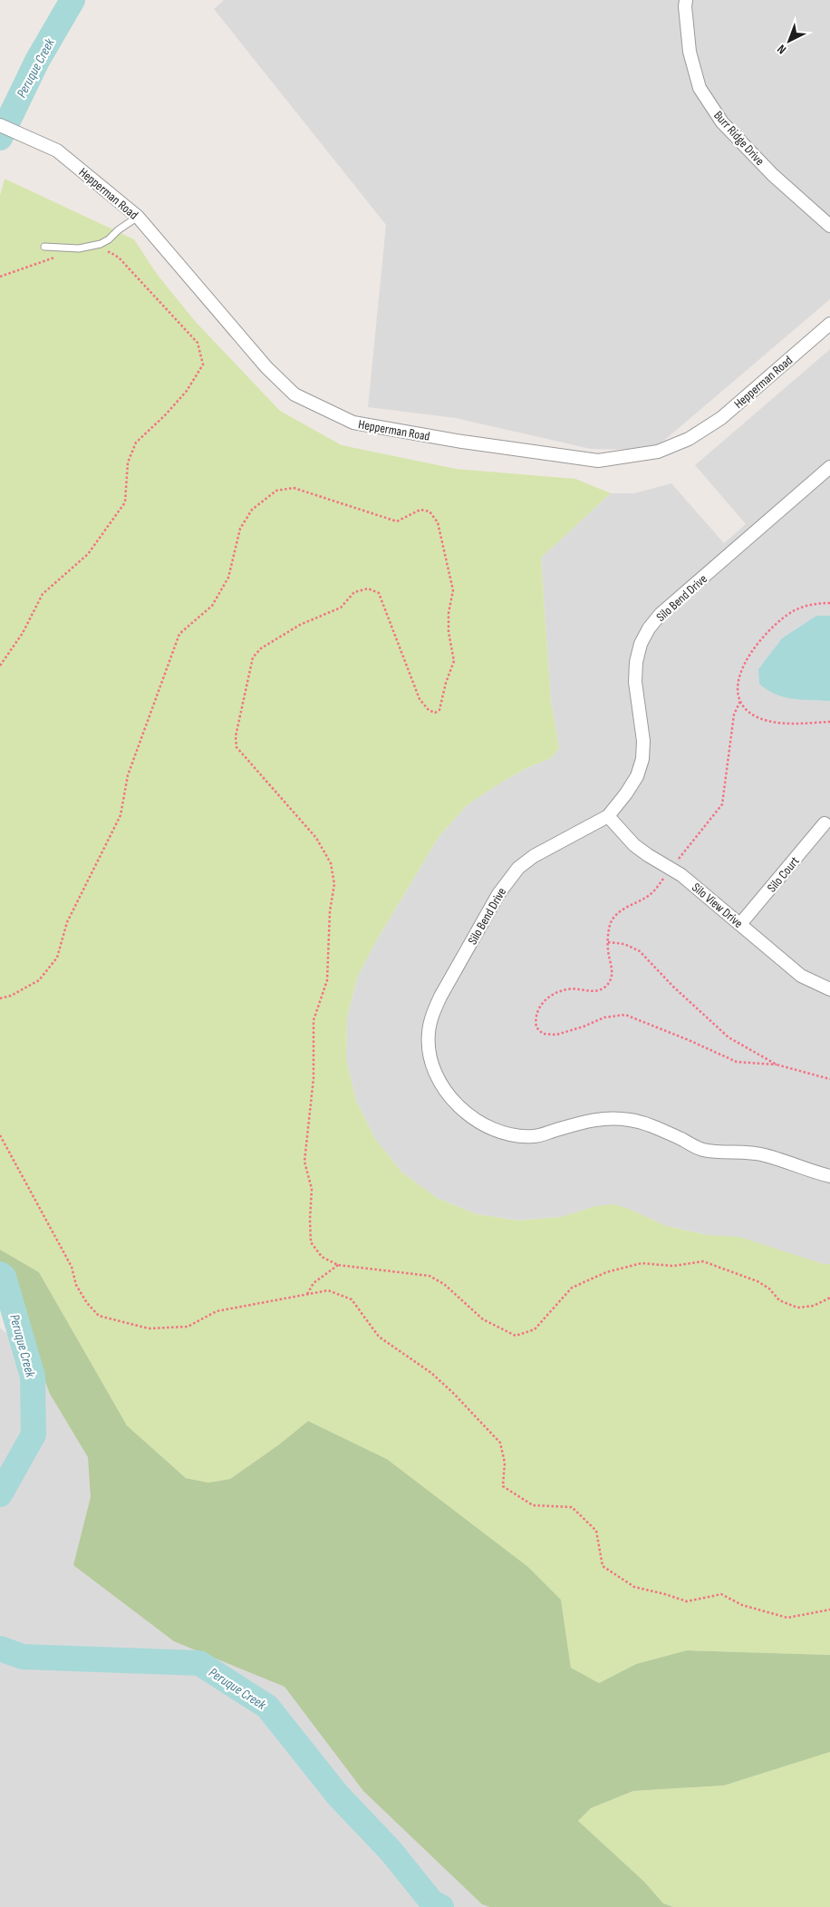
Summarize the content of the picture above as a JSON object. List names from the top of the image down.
{
  "streets": {
    "street": [
      "Burr Ridge Drive",
      "Hepperman Road",
      "Silo Bend Drive",
      "Silo Court",
      "Silo View Drive"
    ]
  },
  "crossings": [
    ["Silo Bend Drive", "Silo View Drive"],
    ["Silo Court", "Silo View Drive"]
  ],
  "water": ["Peruque Creek"],
  "north": "bottom left"
}
